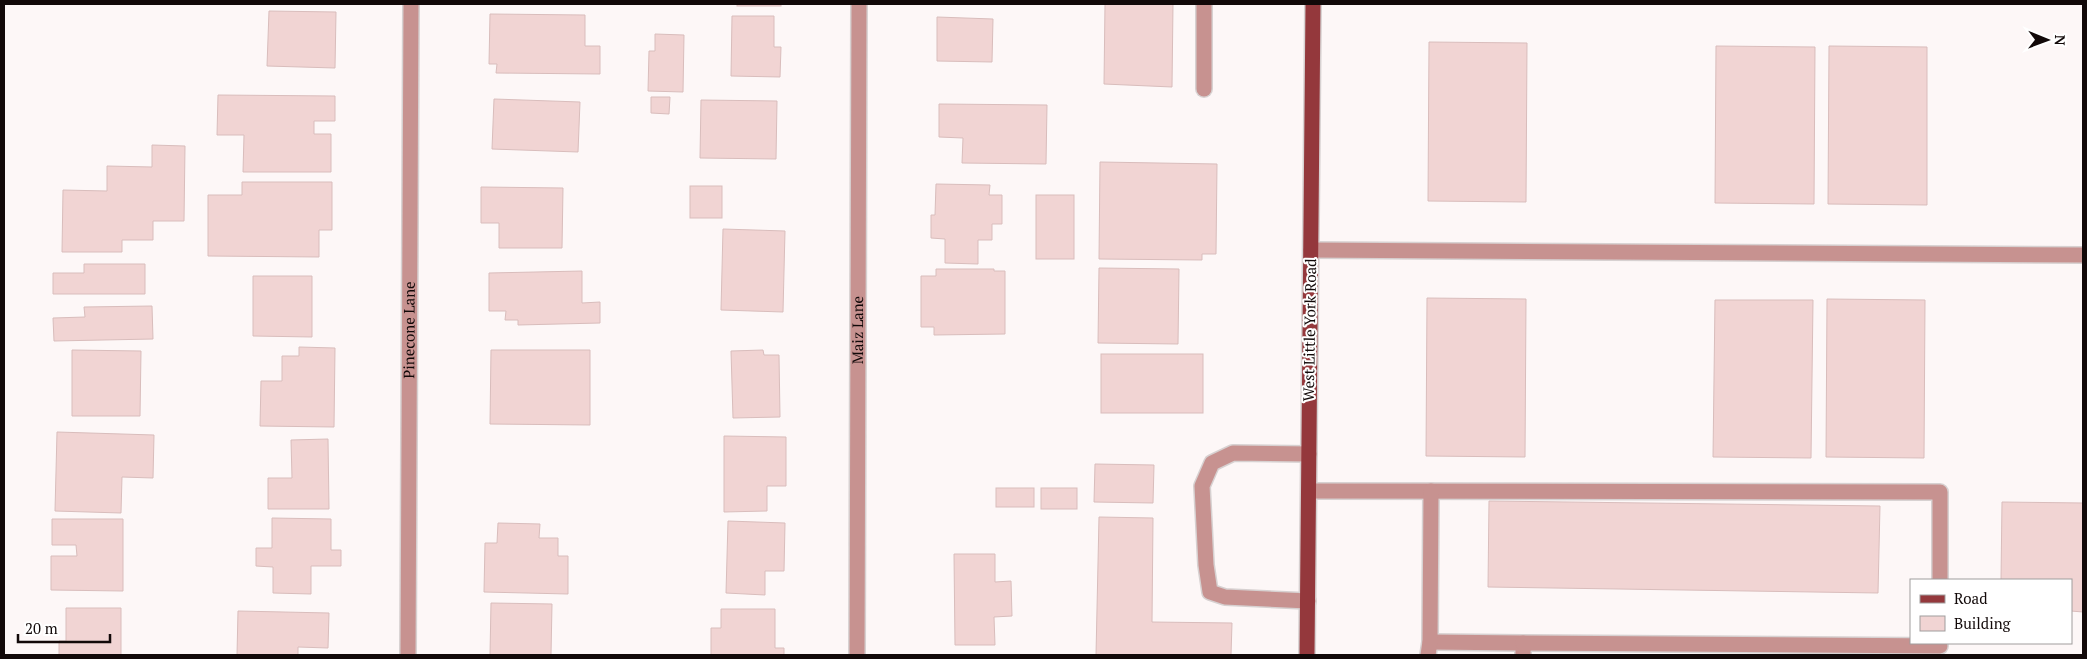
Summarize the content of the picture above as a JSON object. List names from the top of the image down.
{
  "streets": {
    "main road": ["West Little York Road"],
    "street": ["Pinecone Lane", "Maiz Lane"]
  },
  "legend": ["Road", "Building"],
  "scale_bar": "20 m",
  "north": "right"
}
